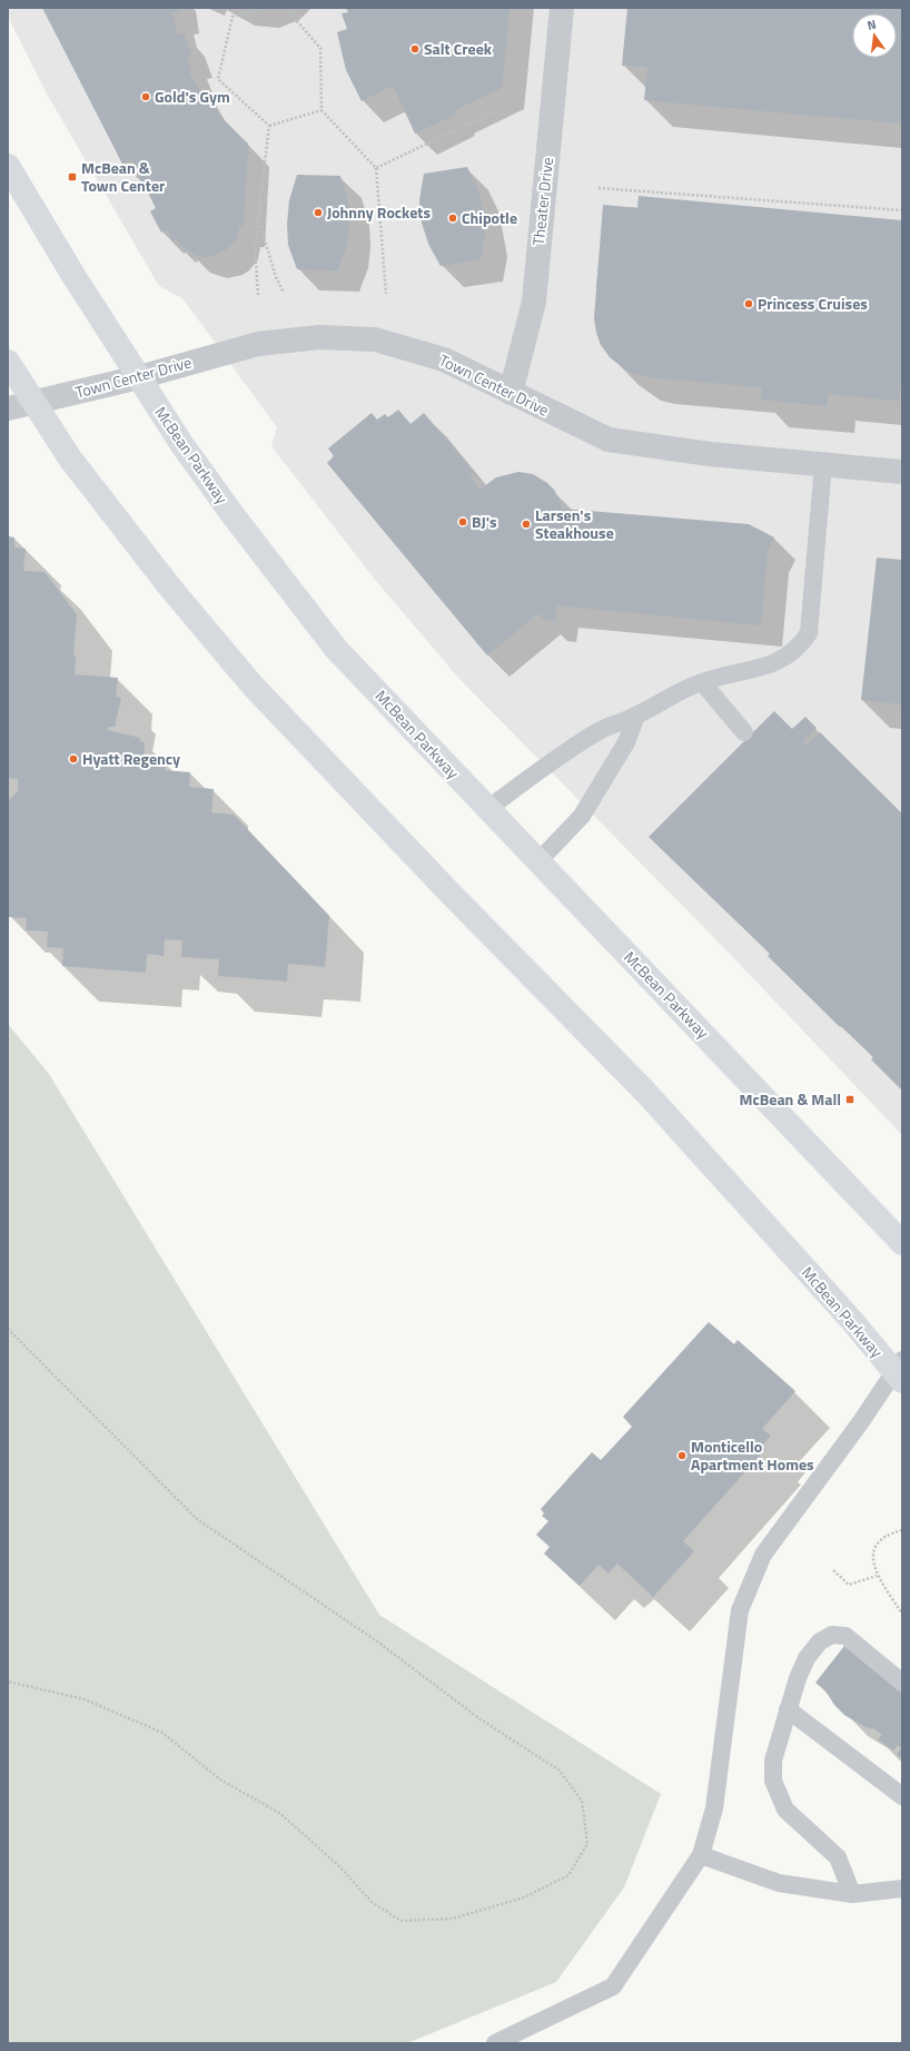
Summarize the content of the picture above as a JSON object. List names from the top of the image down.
{
  "streets": {
    "main road": ["McBean Parkway"],
    "street": ["Theater Drive", "Town Center Drive"]
  },
  "crossings": [
    ["Theater Drive", "Town Center Drive"],
    ["Town Center Drive", "McBean Parkway"]
  ],
  "places": {
    "other": [
      "Salt Creek",
      "Gold's Gym",
      "Johnny Rockets",
      "Chipotle",
      "Princess Cruises",
      "BJ's",
      "Larsen's Steakhouse",
      "Hyatt Regency",
      "Monticello Apartment Homes"
    ],
    "transit": ["McBean & Town Center", "McBean & Mall"]
  },
  "north": "top"
}
